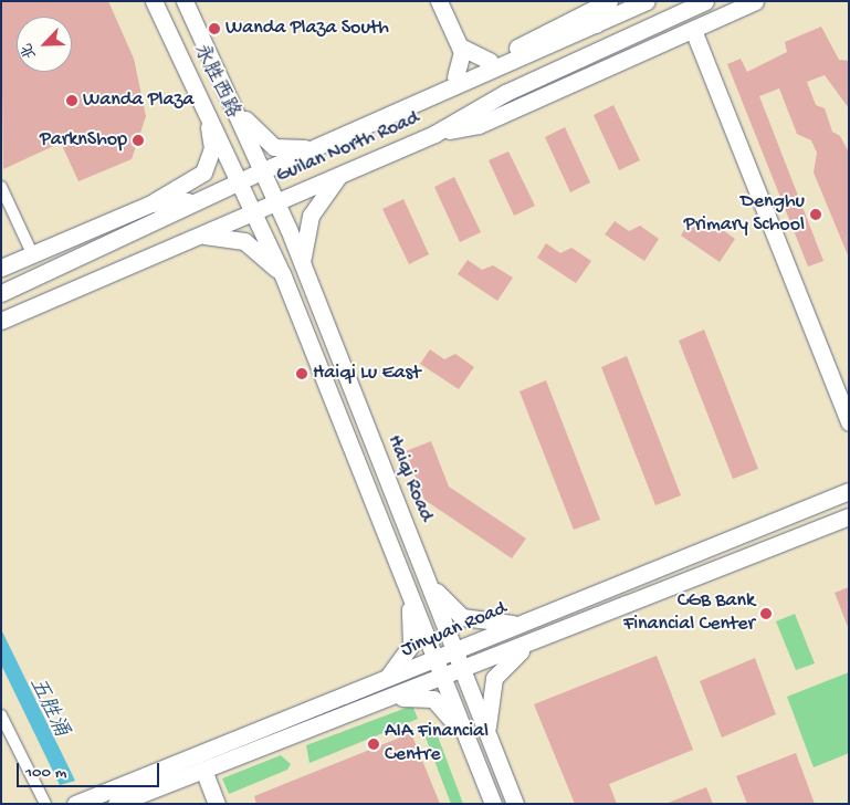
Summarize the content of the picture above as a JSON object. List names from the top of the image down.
{
  "streets": {
    "main road": [
      "永胜西路",
      "Guilan North Road",
      "Haiqi Road",
      "Jinyuan Road"
    ]
  },
  "crossings": [
    ["永胜西路", "Guilan North Road"],
    ["永胜西路", "Haiqi Road"],
    ["永胜西路", "Jinyuan Road"],
    ["Guilan North Road", "Haiqi Road"],
    ["Haiqi Road", "Jinyuan Road"]
  ],
  "water": ["五胜涌"],
  "places": [
    "Wanda Plaza South",
    "Wanda Plaza",
    "ParknShop",
    "Denghu Primary School",
    "Haiqi Lu East",
    "CGB Bank Financial Center",
    "AIA Financial Centre"
  ],
  "scale_bar": "100 m",
  "north": "bottom left"
}
